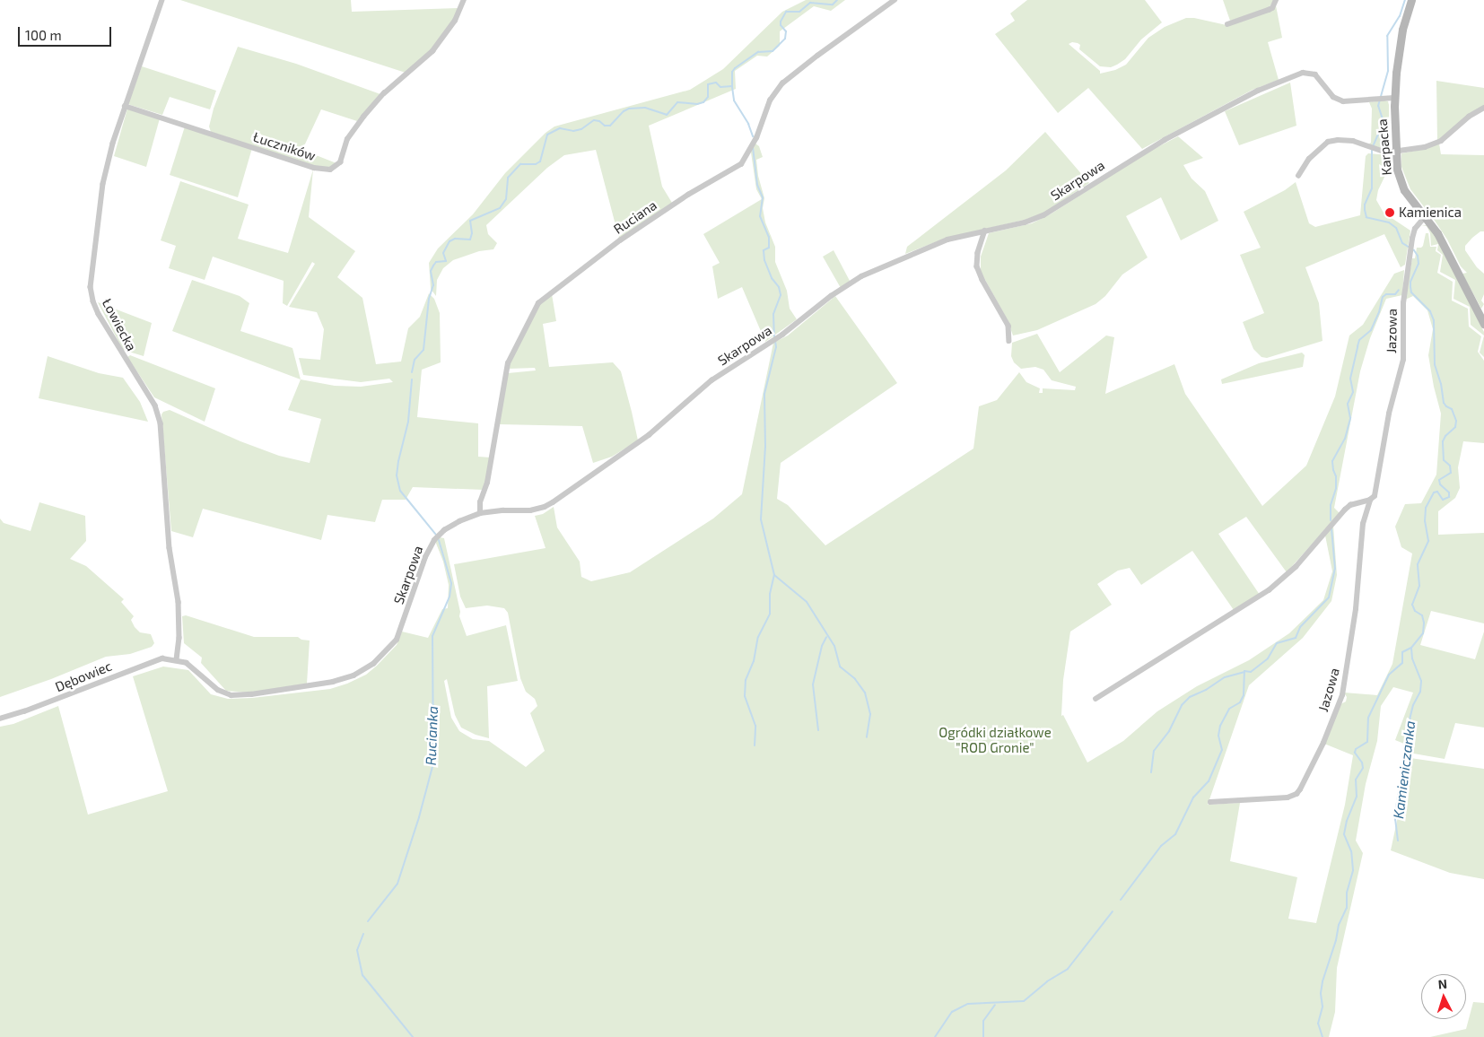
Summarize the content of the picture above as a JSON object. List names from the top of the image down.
{
  "streets": {
    "street": [
      "Łuczników",
      "Karpacka",
      "Skarpowa",
      "Ruciana",
      "Łowiecka",
      "Jazowa",
      "Dębowiec"
    ]
  },
  "crossings": [
    ["Łuczników", "Łowiecka"],
    ["Karpacka", "Skarpowa"],
    ["Karpacka", "Jazowa"],
    ["Skarpowa", "Ruciana"],
    ["Skarpowa", "Łowiecka"],
    ["Skarpowa", "Dębowiec"],
    ["Łowiecka", "Dębowiec"]
  ],
  "water": ["Rucianka", "Kamieniczanka"],
  "parks": ["Ogródki działkowe \"ROD Gronie\""],
  "places": ["Kamienica"],
  "scale_bar": "100 m",
  "north": "top"
}
